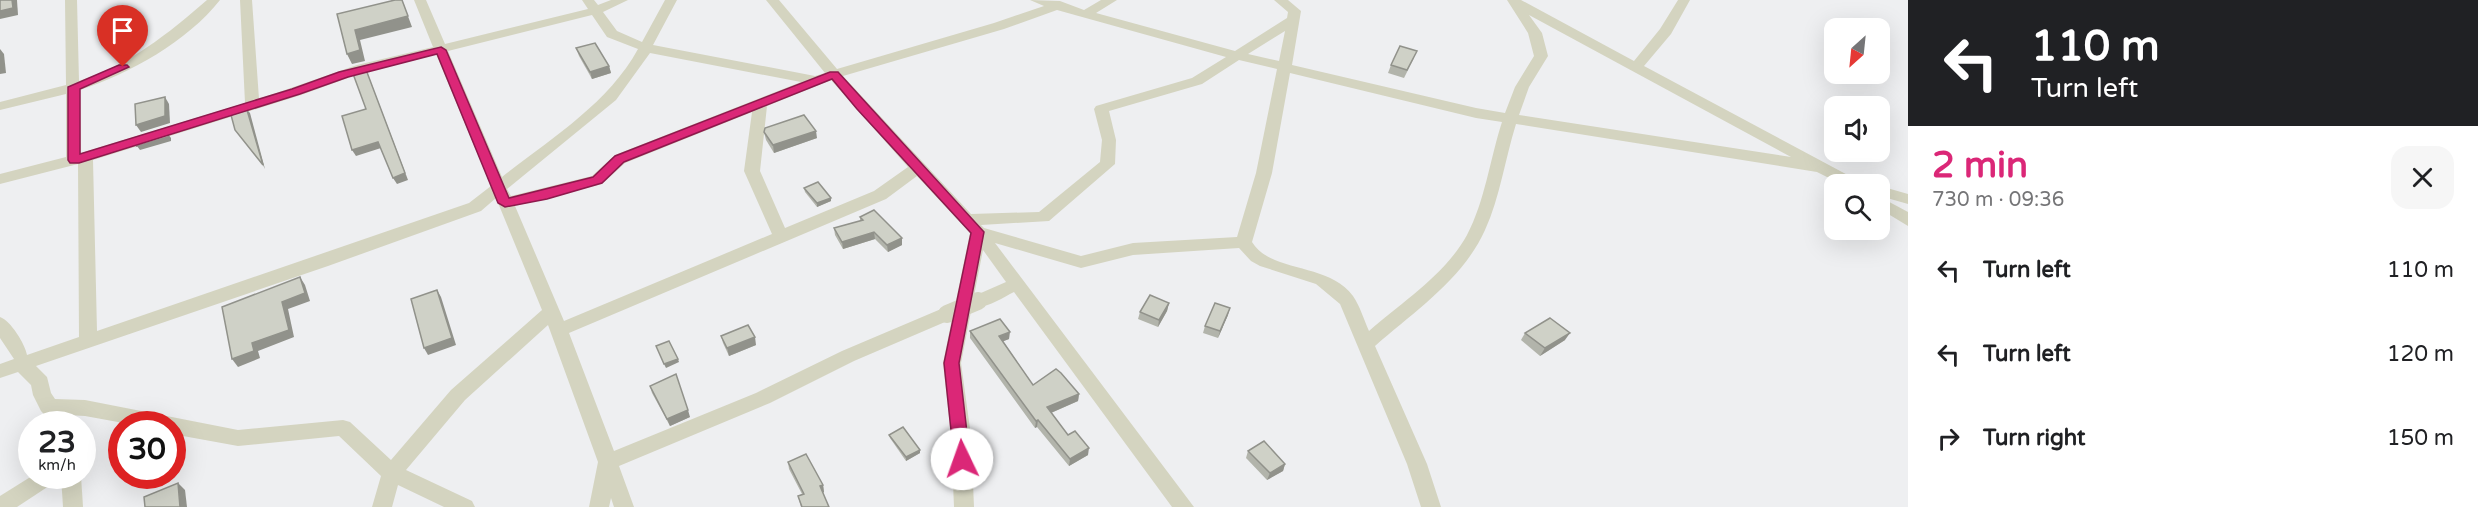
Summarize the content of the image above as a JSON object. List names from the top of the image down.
{
  "north": "bottom left",
  "page": {
    "turn": ["110 m", "Turn left"],
    "heading": ["2 min", "730 m · 09:36"],
    "list": [
      {
        "name": "Turn left",
        "value": "110 m"
      },
      {
        "name": "Turn left",
        "value": "120 m"
      },
      {
        "name": "Turn right",
        "value": "150 m"
      }
    ],
    "speed": "23 km/h",
    "limit": "30"
  }
}
